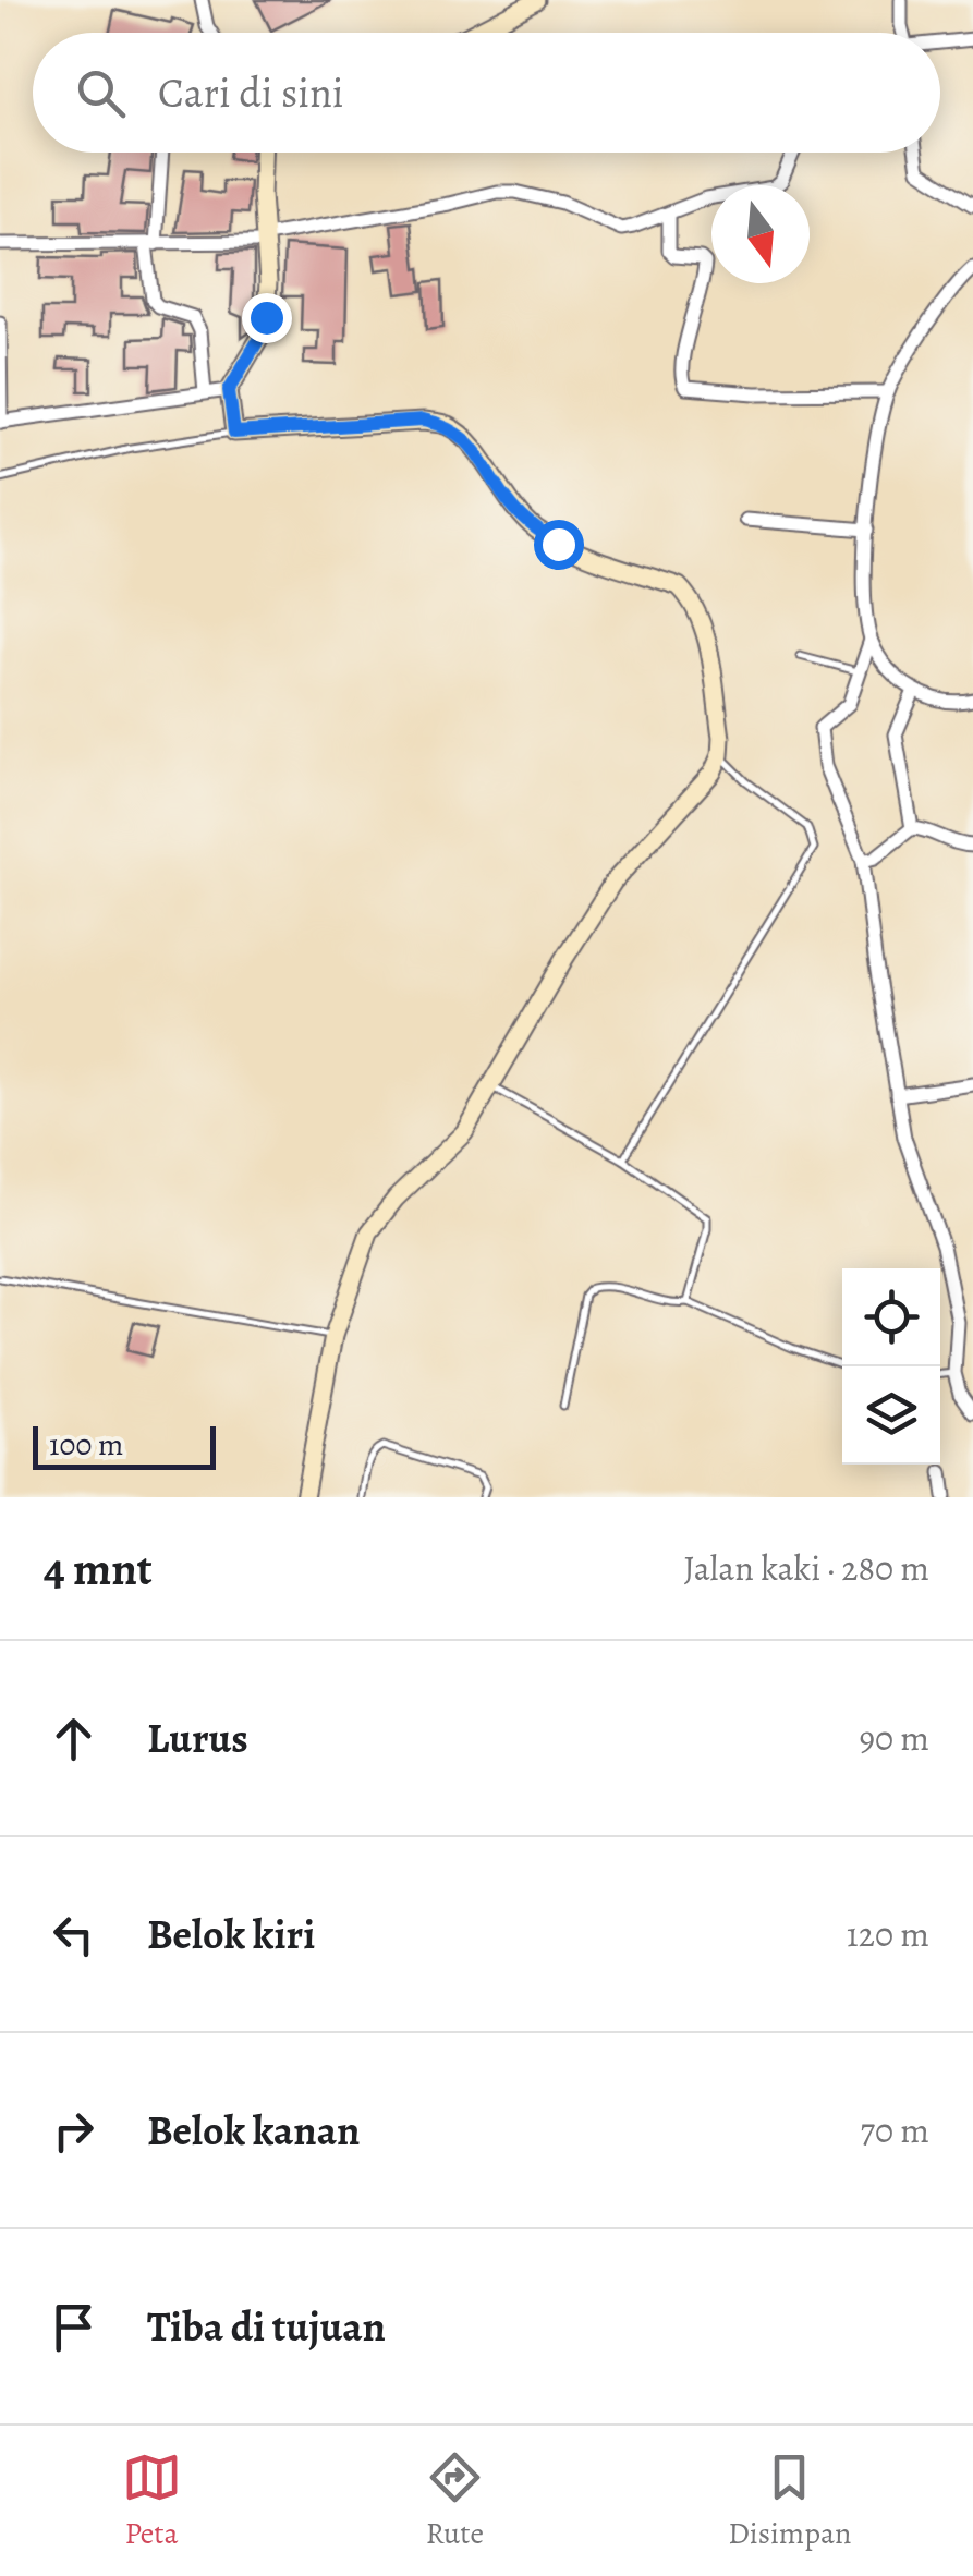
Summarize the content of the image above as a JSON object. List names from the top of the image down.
{
  "scale_bar": "100 m",
  "north": "bottom",
  "page": {
    "search": "Cari di sini",
    "scale": "100 m",
    "heading": ["4 mnt", "Jalan kaki · 280 m"],
    "list": [
      ["Lurus", "90 m"],
      ["Belok kiri", "120 m"],
      ["Belok kanan", "70 m"],
      "Tiba di tujuan"
    ],
    "nav": ["Peta", "Rute", "Disimpan"]
  }
}
